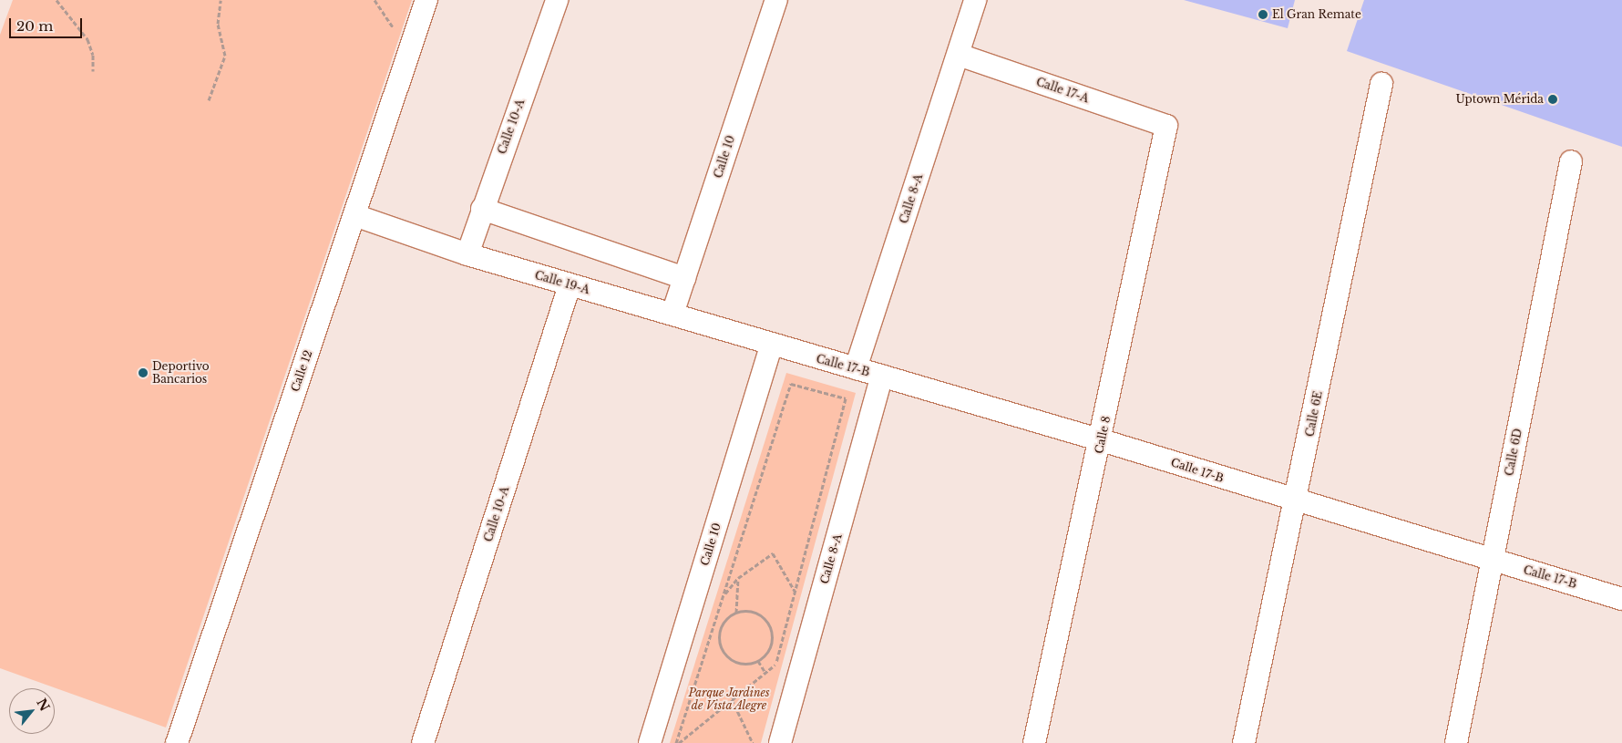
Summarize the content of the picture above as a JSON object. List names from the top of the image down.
{
  "streets": {
    "street": [
      "Calle 17-A",
      "Calle 10-A",
      "Calle 10",
      "Calle 8-A",
      "Calle 19-A",
      "Calle 17-B",
      "Calle 12",
      "Calle 6E",
      "Calle 8",
      "Calle 6D"
    ]
  },
  "crossings": [
    ["Calle 17-A", "Calle 8-A"],
    ["Calle 17-A", "Calle 8"],
    ["Calle 10-A", "Calle 19-A"],
    ["Calle 10", "Calle 19-A"],
    ["Calle 10", "Calle 17-B"],
    ["Calle 8-A", "Calle 17-B"],
    ["Calle 19-A", "Calle 17-B"],
    ["Calle 19-A", "Calle 12"],
    ["Calle 17-B", "Calle 6E"],
    ["Calle 17-B", "Calle 8"],
    ["Calle 17-B", "Calle 6D"]
  ],
  "parks": ["Parque Jardines de Vista Alegre"],
  "places": ["El Gran Remate", "Uptown Mérida", "Deportivo Bancarios"],
  "scale_bar": "20 m",
  "north": "top right"
}
